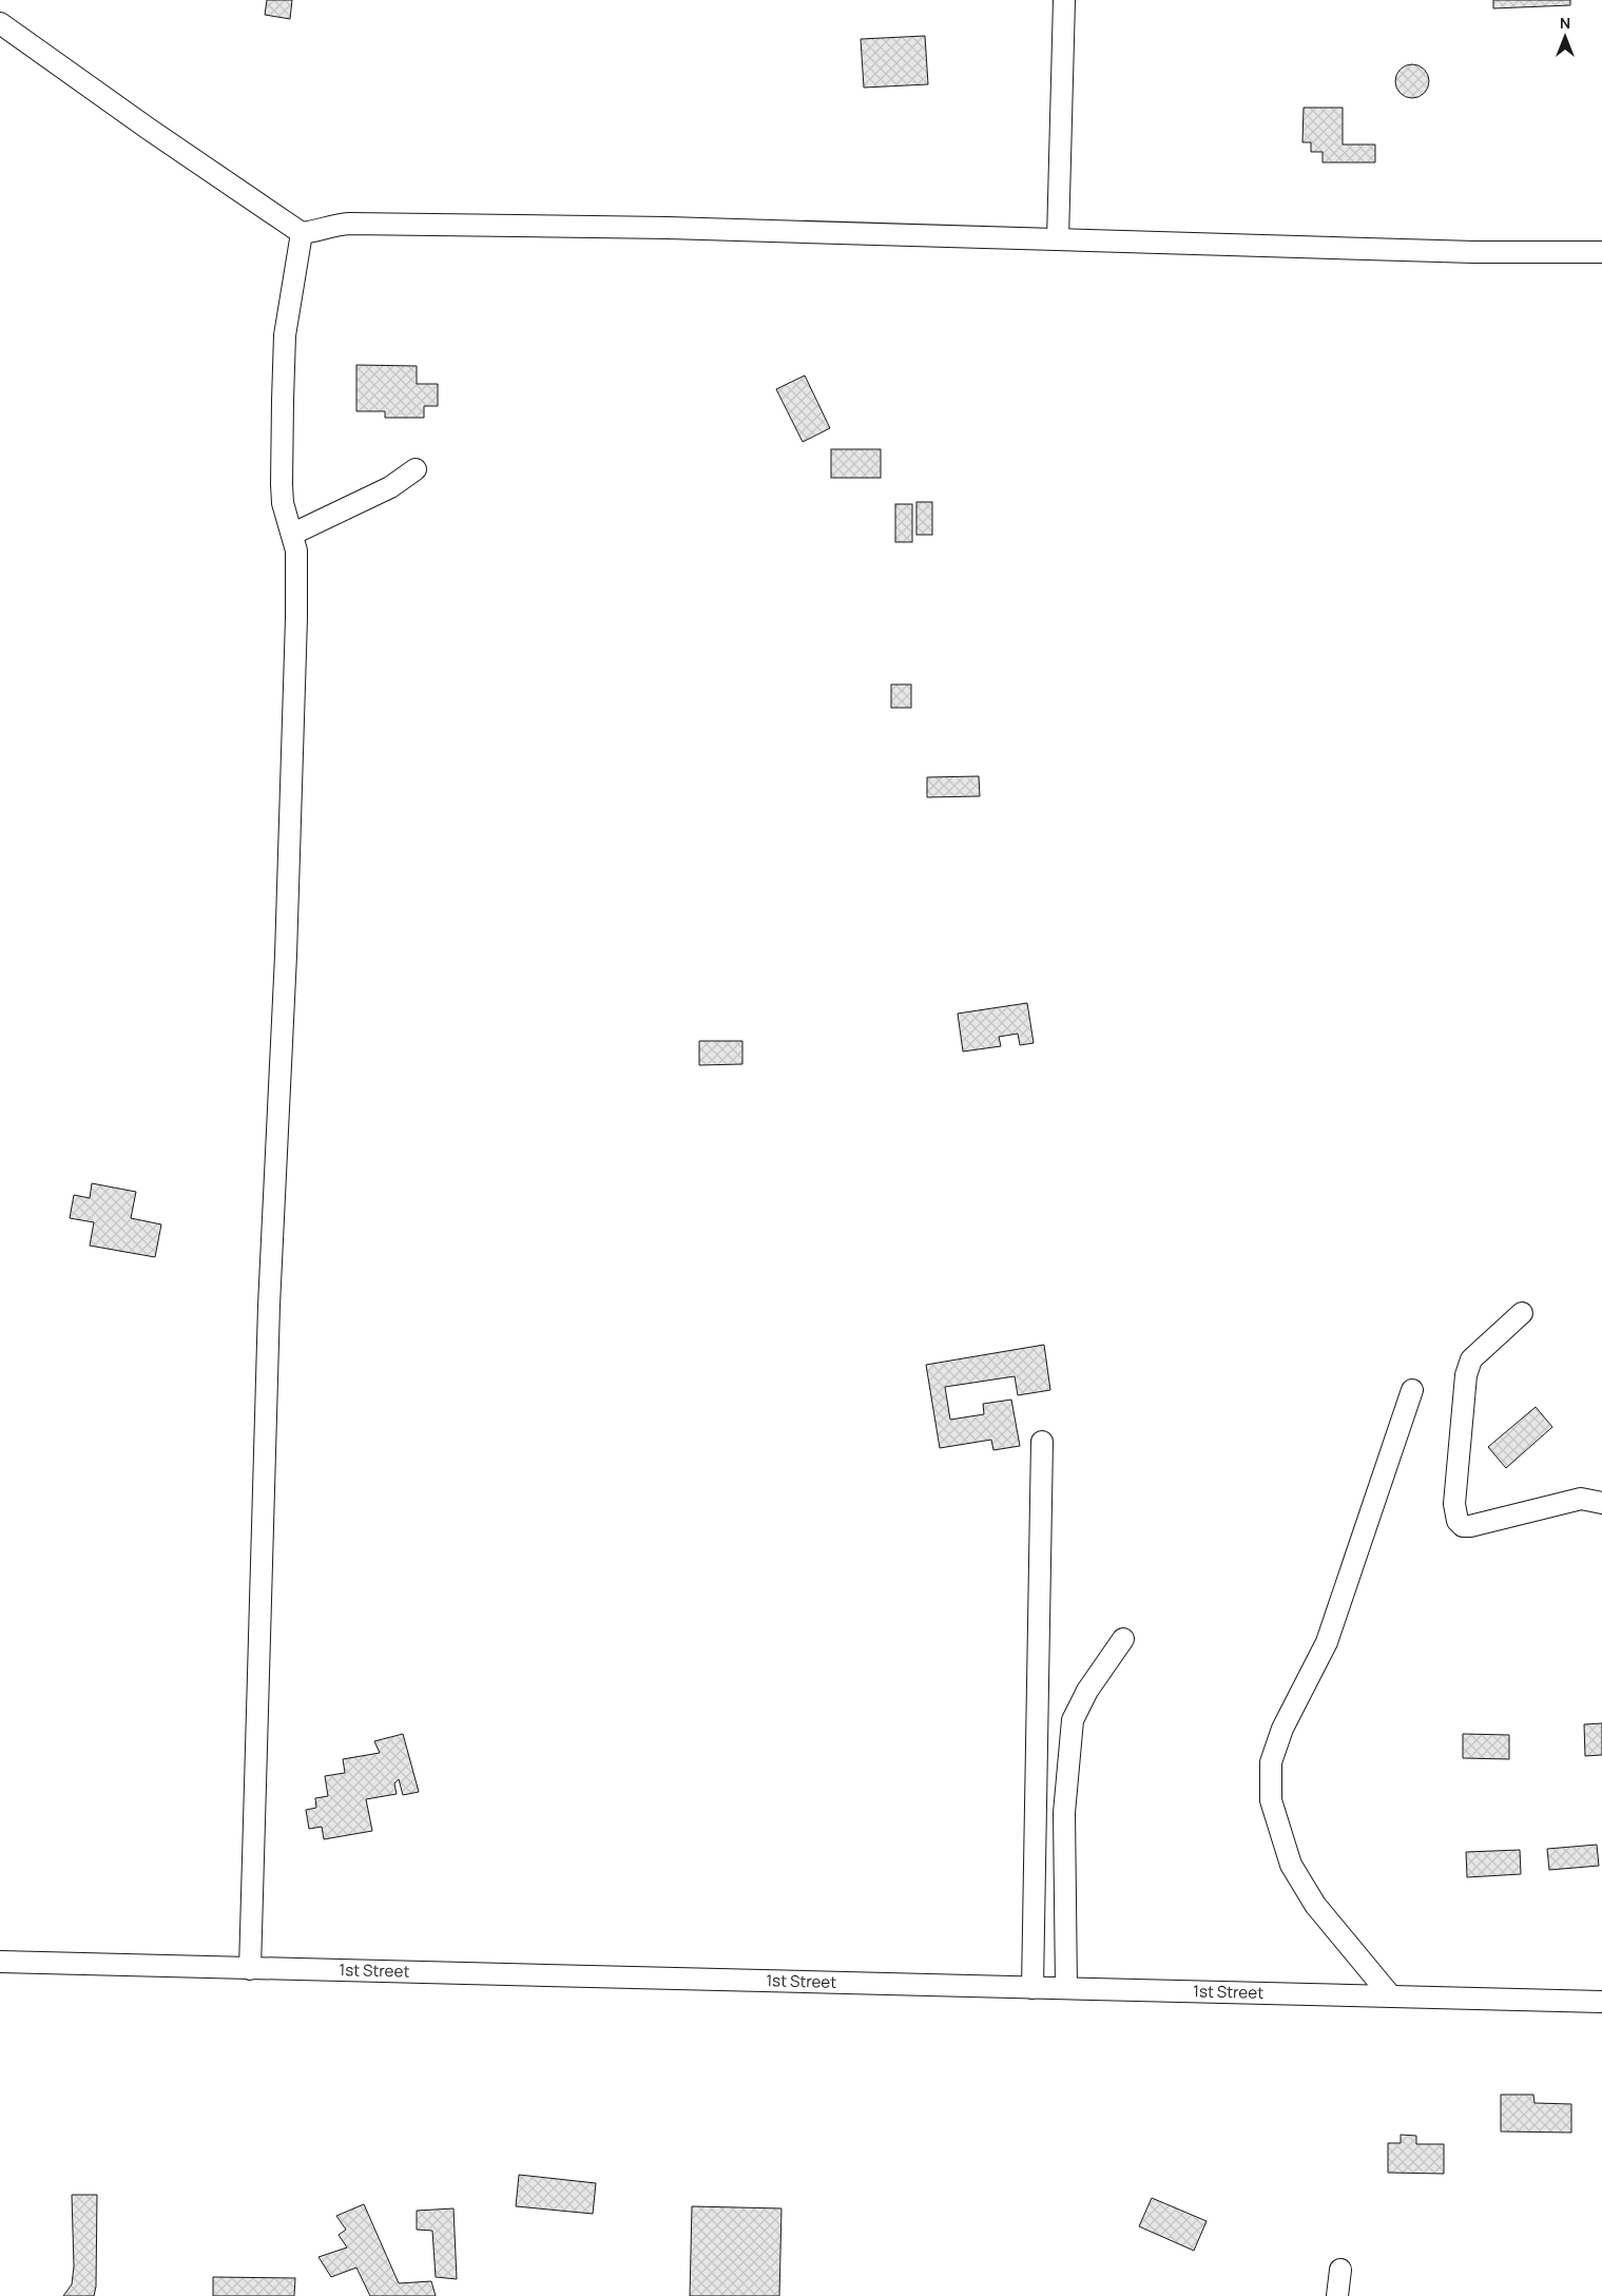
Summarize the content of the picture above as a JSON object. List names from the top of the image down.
{
  "streets": {
    "street": ["1st Street"]
  },
  "north": "top"
}
